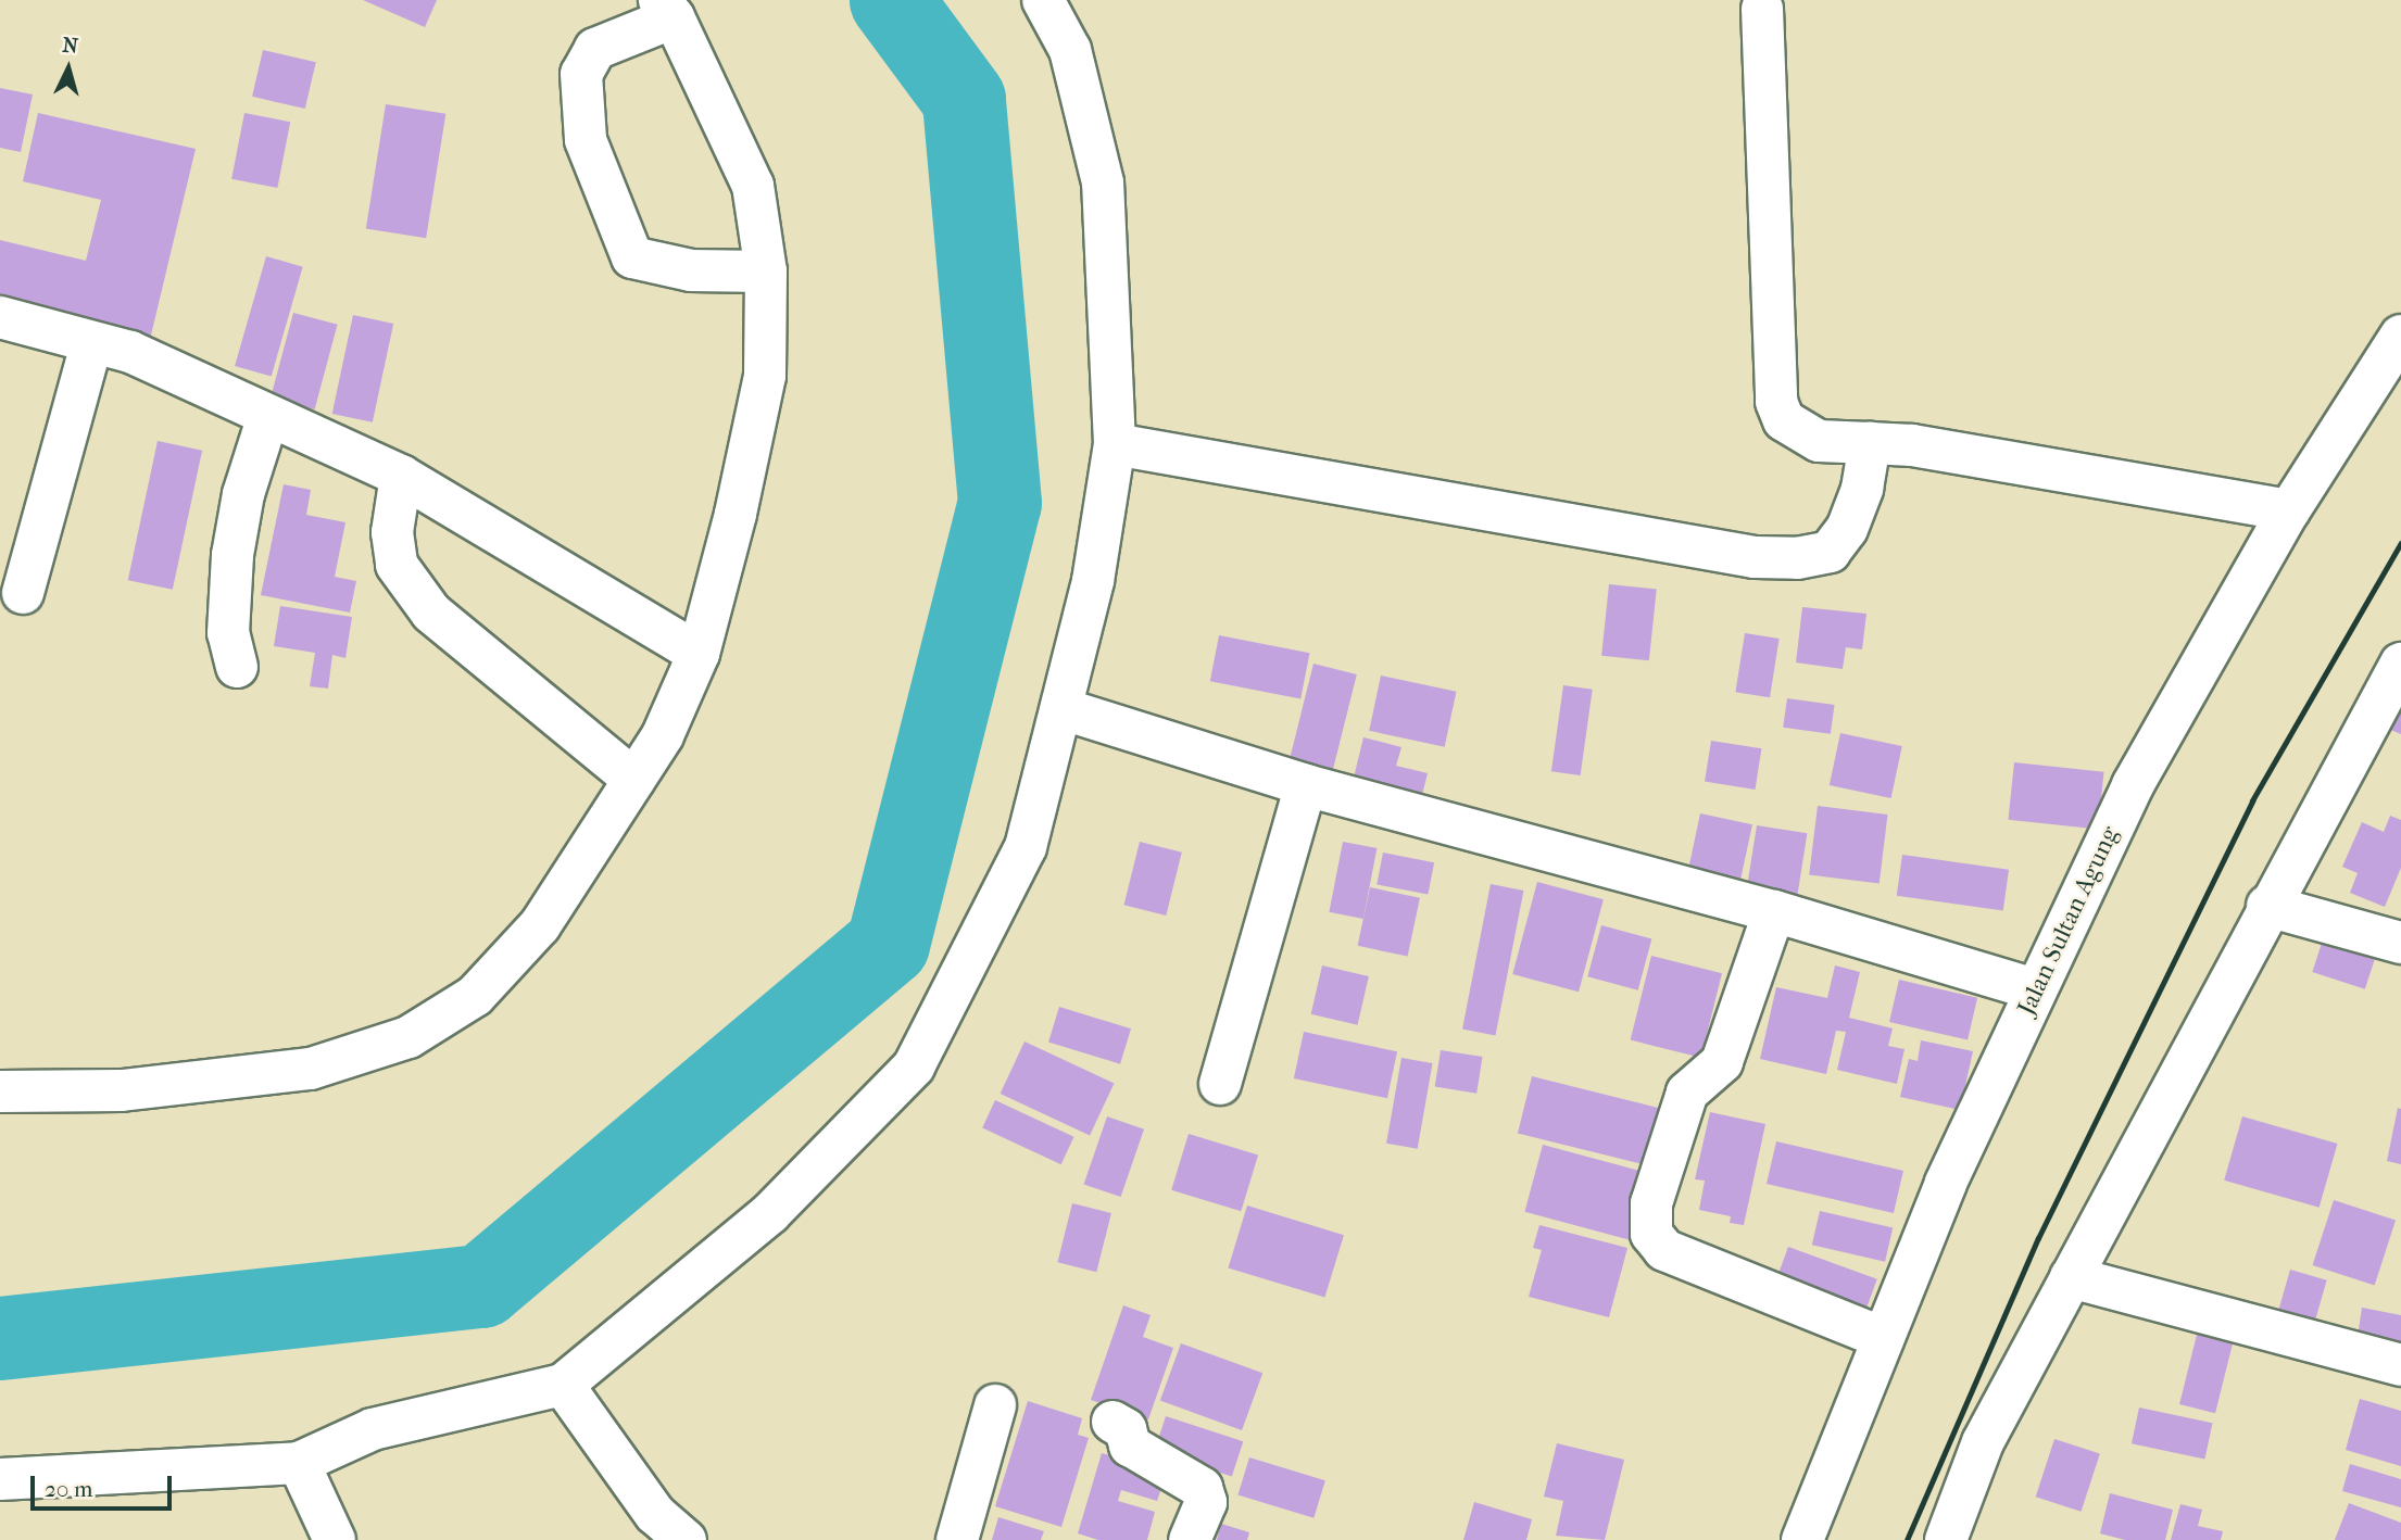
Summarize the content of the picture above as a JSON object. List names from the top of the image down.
{
  "streets": {
    "street": ["Jalan Sultan Agung"]
  },
  "scale_bar": "20 m",
  "north": "top"
}
